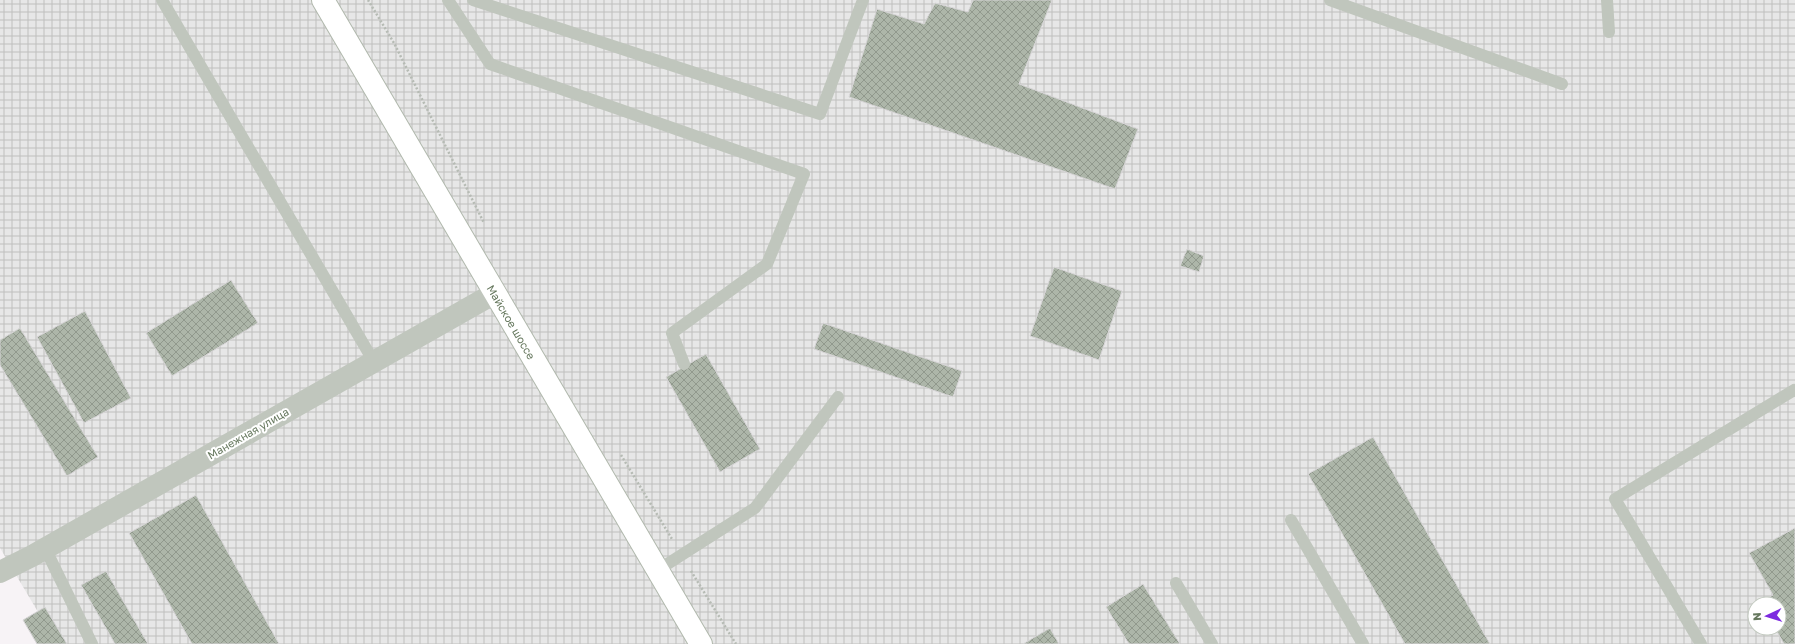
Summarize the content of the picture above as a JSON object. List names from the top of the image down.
{
  "streets": {
    "street": ["Майское шоссе", "Манежная улица"]
  },
  "crossings": [
    ["Майское шоссе", "Манежная улица"]
  ],
  "north": "left"
}
